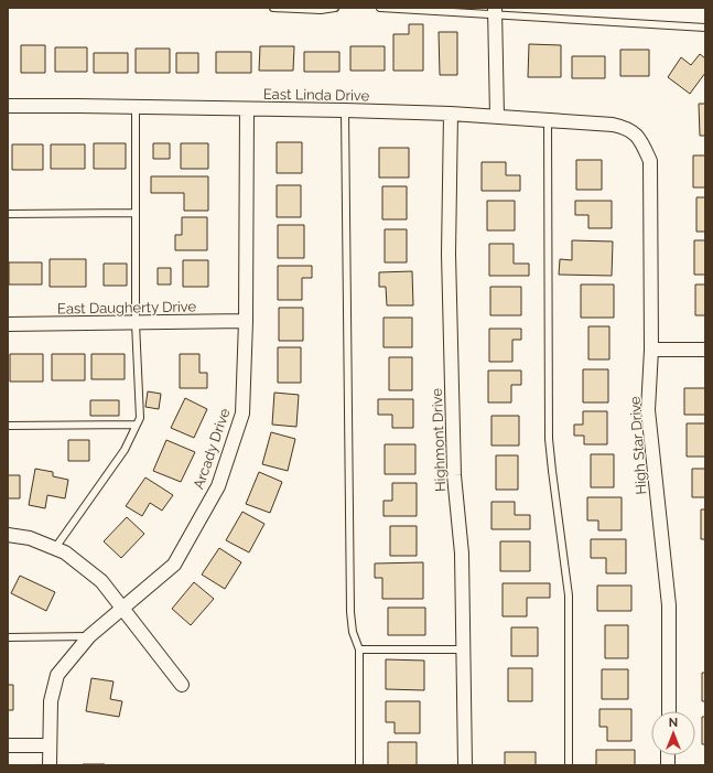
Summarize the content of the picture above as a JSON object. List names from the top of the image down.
{
  "streets": {
    "street": [
      "East Linda Drive",
      "East Daugherty Drive",
      "Highmont Drive",
      "High Star Drive",
      "Arcady Drive"
    ]
  },
  "crossings": [
    ["East Linda Drive", "Highmont Drive"],
    ["East Linda Drive", "High Star Drive"],
    ["East Linda Drive", "Arcady Drive"],
    ["East Daugherty Drive", "Arcady Drive"]
  ],
  "north": "top"
}
